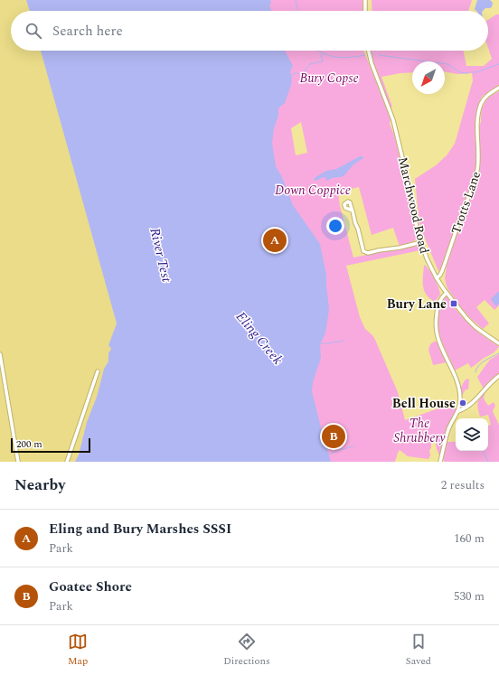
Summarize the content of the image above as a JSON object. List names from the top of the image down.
{
  "streets": {
    "street": ["Trotts Lane", "Marchwood Road"]
  },
  "crossings": [
    ["Trotts Lane", "Marchwood Road"]
  ],
  "water": ["River Test", "Eling Creek"],
  "parks": ["Bury Copse", "Down Coppice", "The Shrubbery"],
  "places": {
    "transit": ["Bury Lane"],
    "other": ["Bell House"]
  },
  "scale_bar": "200 m",
  "north": "bottom left",
  "page": {
    "search": "Search here",
    "pins": ["A", "B"],
    "scale": "200 m",
    "heading": ["Nearby", "2 results"],
    "list": [
      {
        "mark": "A",
        "name": "Eling and Bury Marshes SSSI",
        "note": "Park",
        "value": "160 m"
      },
      {
        "mark": "B",
        "name": "Goatee Shore",
        "note": "Park",
        "value": "530 m"
      }
    ],
    "nav": ["Map", "Directions", "Saved"]
  }
}
